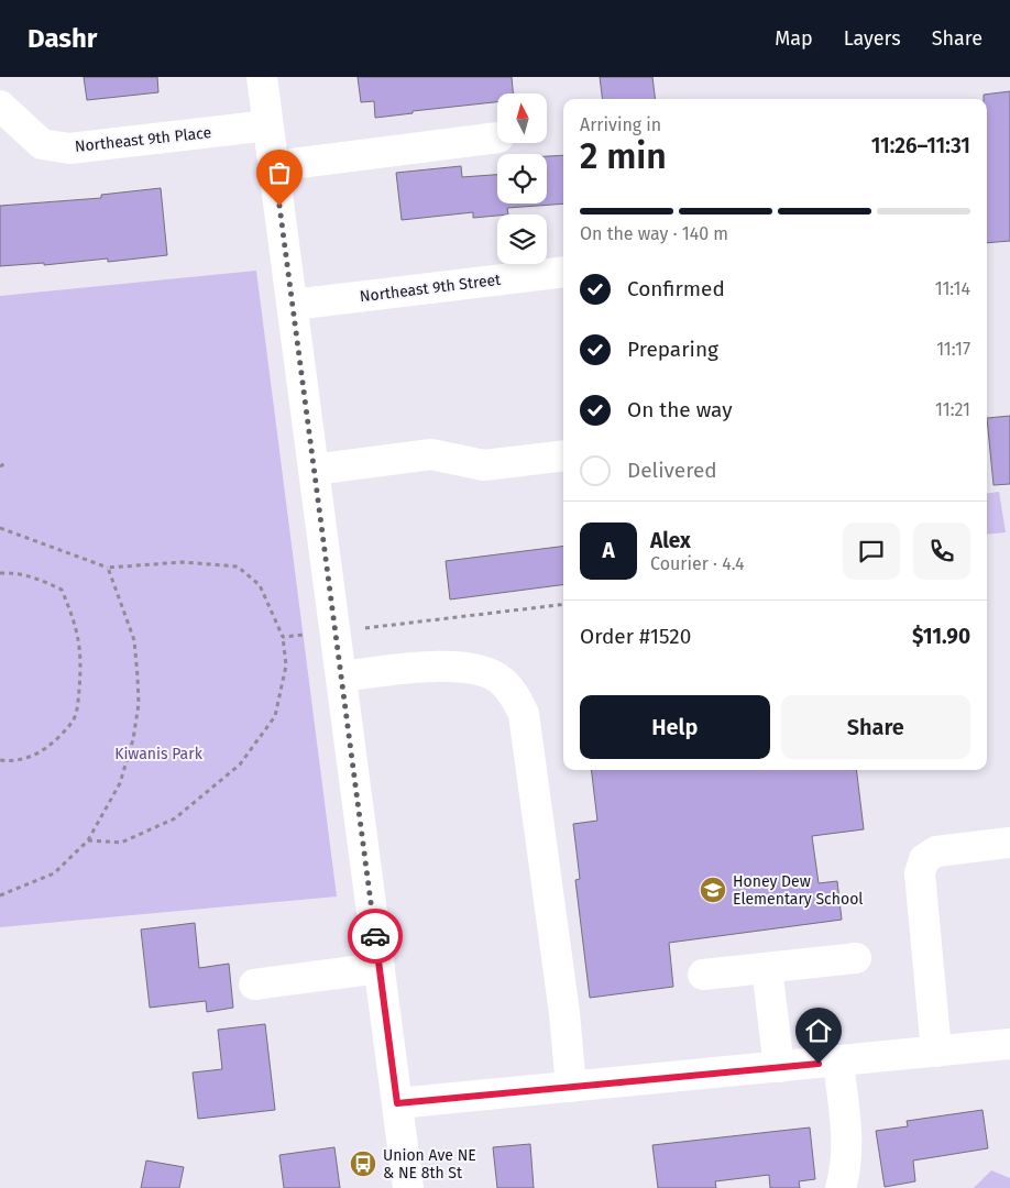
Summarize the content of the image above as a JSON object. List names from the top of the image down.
{
  "streets": {
    "street": ["Northeast 9th Place", "Northeast 9th Street"]
  },
  "parks": ["Kiwanis Park"],
  "places": {
    "school or university": ["Honey Dew Elementary School"],
    "bus stop": ["Union Ave NE & NE 8th St"]
  },
  "north": "top",
  "page": {
    "header": "Dashr",
    "nav": ["Map", "Layers", "Share"],
    "heading": ["2 min", "Arriving in", "11:26–11:31"],
    "panel": [
      "Alex",
      "Courier · 4.4",
      "Order #1520",
      "$11.90"
    ],
    "bar": "On the way · 140 m",
    "list": [
      ["Confirmed", "11:14"],
      ["Preparing", "11:17"],
      ["On the way", "11:21"],
      "Delivered"
    ],
    "round": "A",
    "buttons": ["Help", "Share"]
  }
}
